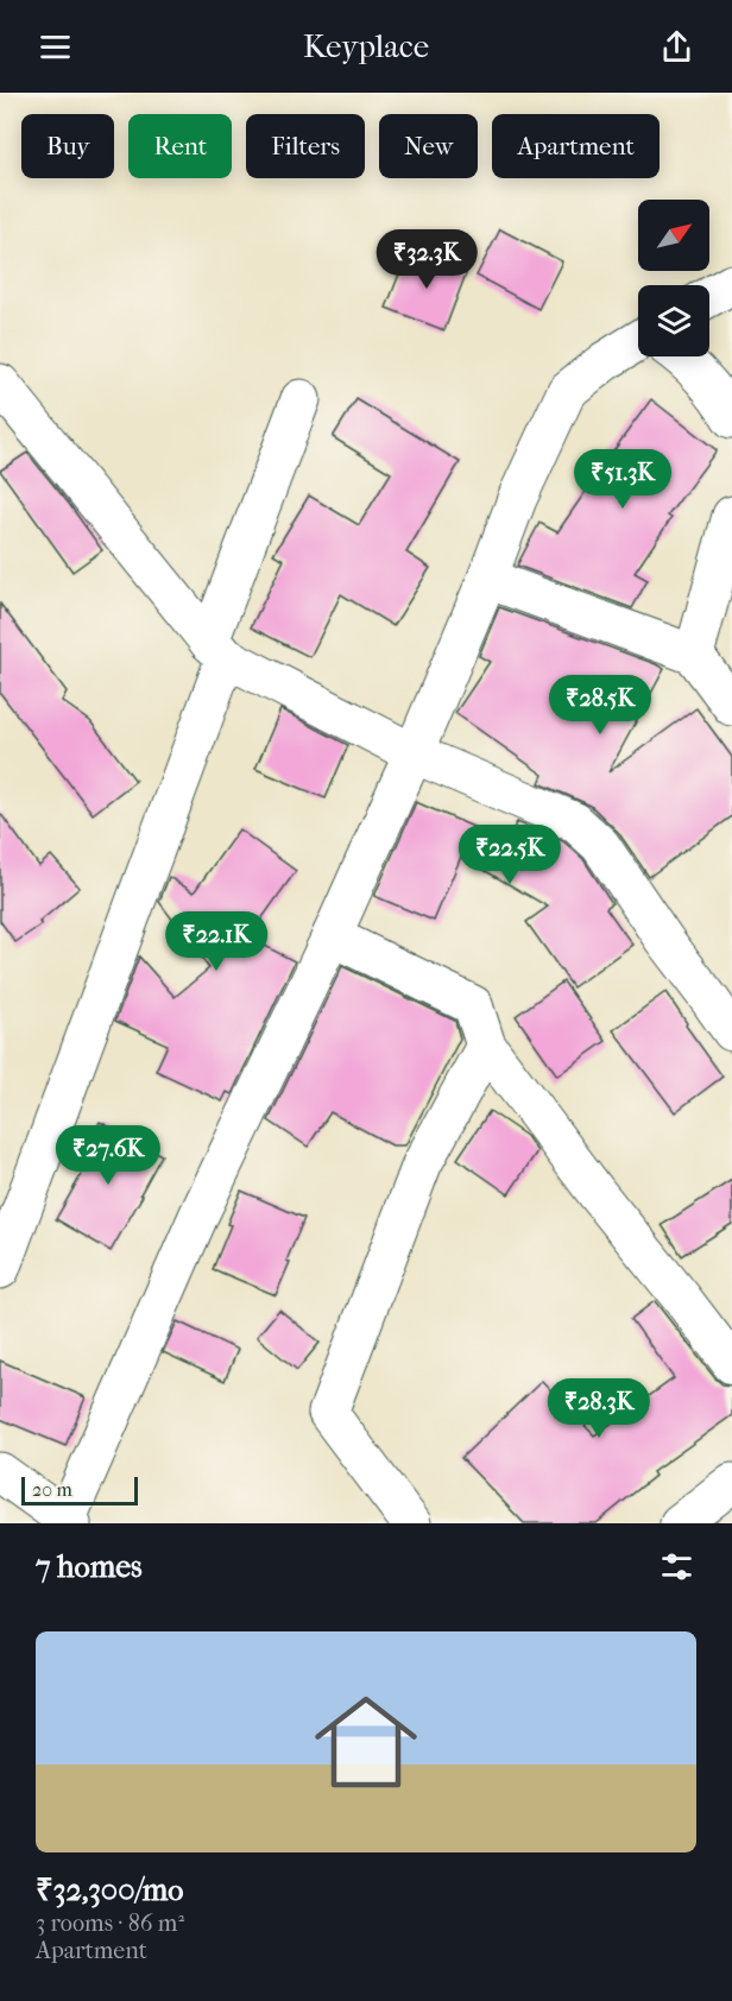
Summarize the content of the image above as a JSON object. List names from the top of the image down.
{
  "scale_bar": "20 m",
  "north": "top right",
  "page": {
    "header": "Keyplace",
    "chip": [
      "Buy",
      "Rent",
      "Filters",
      "New",
      "Apartment"
    ],
    "price": [
      "₹32.3K",
      "₹51.3K",
      "₹28.5K",
      "₹22.5K",
      "₹22.1K",
      "₹27.6K",
      "₹28.3K"
    ],
    "scale": "20 m",
    "heading": "7 homes",
    "list": [
      {
        "name": "₹32,300/mo",
        "note": "3 rooms · 86 m² · Apartment"
      }
    ]
  }
}
